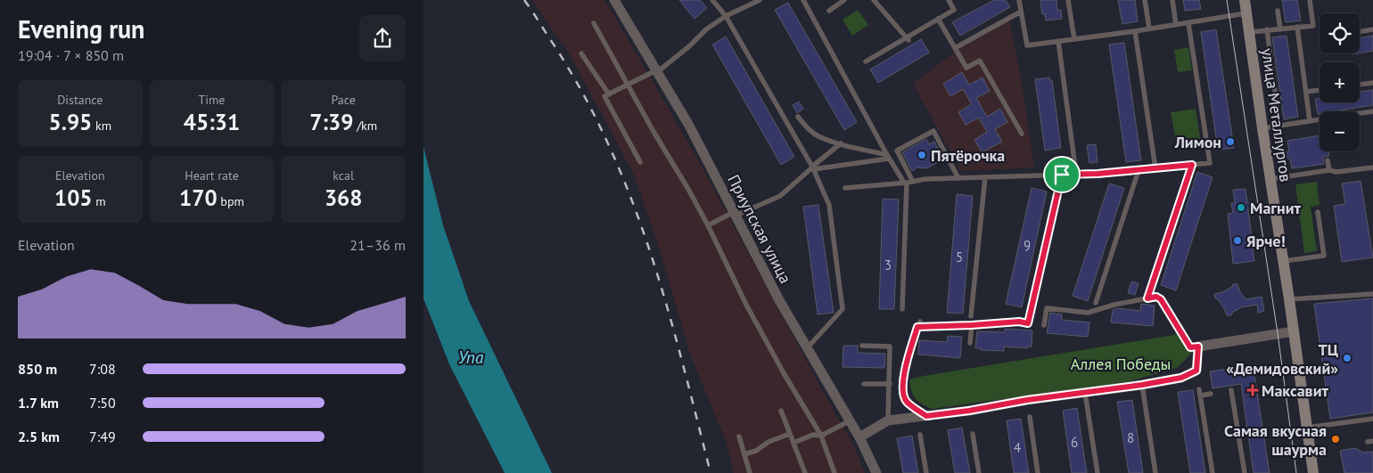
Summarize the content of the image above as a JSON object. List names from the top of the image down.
{
  "streets": {
    "main road": ["улица Металлургов"],
    "street": ["Приупская улица"]
  },
  "water": ["Упа"],
  "parks": ["Аллея Победы"],
  "places": {
    "other": [
      "Лимон",
      "Пятёрочка",
      "Магнит",
      "Ярче!",
      "ТЦ «Демидовский»",
      "Самая вкусная шаурма"
    ],
    "health": ["Максавит"]
  },
  "house_numbers": [
    "9",
    "5",
    "3",
    "8",
    "6",
    "4"
  ],
  "page": {
    "heading": ["Evening run", "19:04 · 7 × 850 m"],
    "map_buttons": ["+", "−"],
    "stats": [
      ["Distance", "5.95 km"],
      ["Time", "45:31"],
      ["Pace", "7:39 /km"],
      ["Elevation", "105 m"],
      ["Heart rate", "170 bpm"],
      ["kcal", "368"]
    ],
    "chart": ["Elevation", "21–36 m"],
    "list": [
      {
        "name": "850 m",
        "note": "7:08"
      },
      {
        "name": "1.7 km",
        "note": "7:50"
      },
      {
        "name": "2.5 km",
        "note": "7:49"
      }
    ]
  }
}
